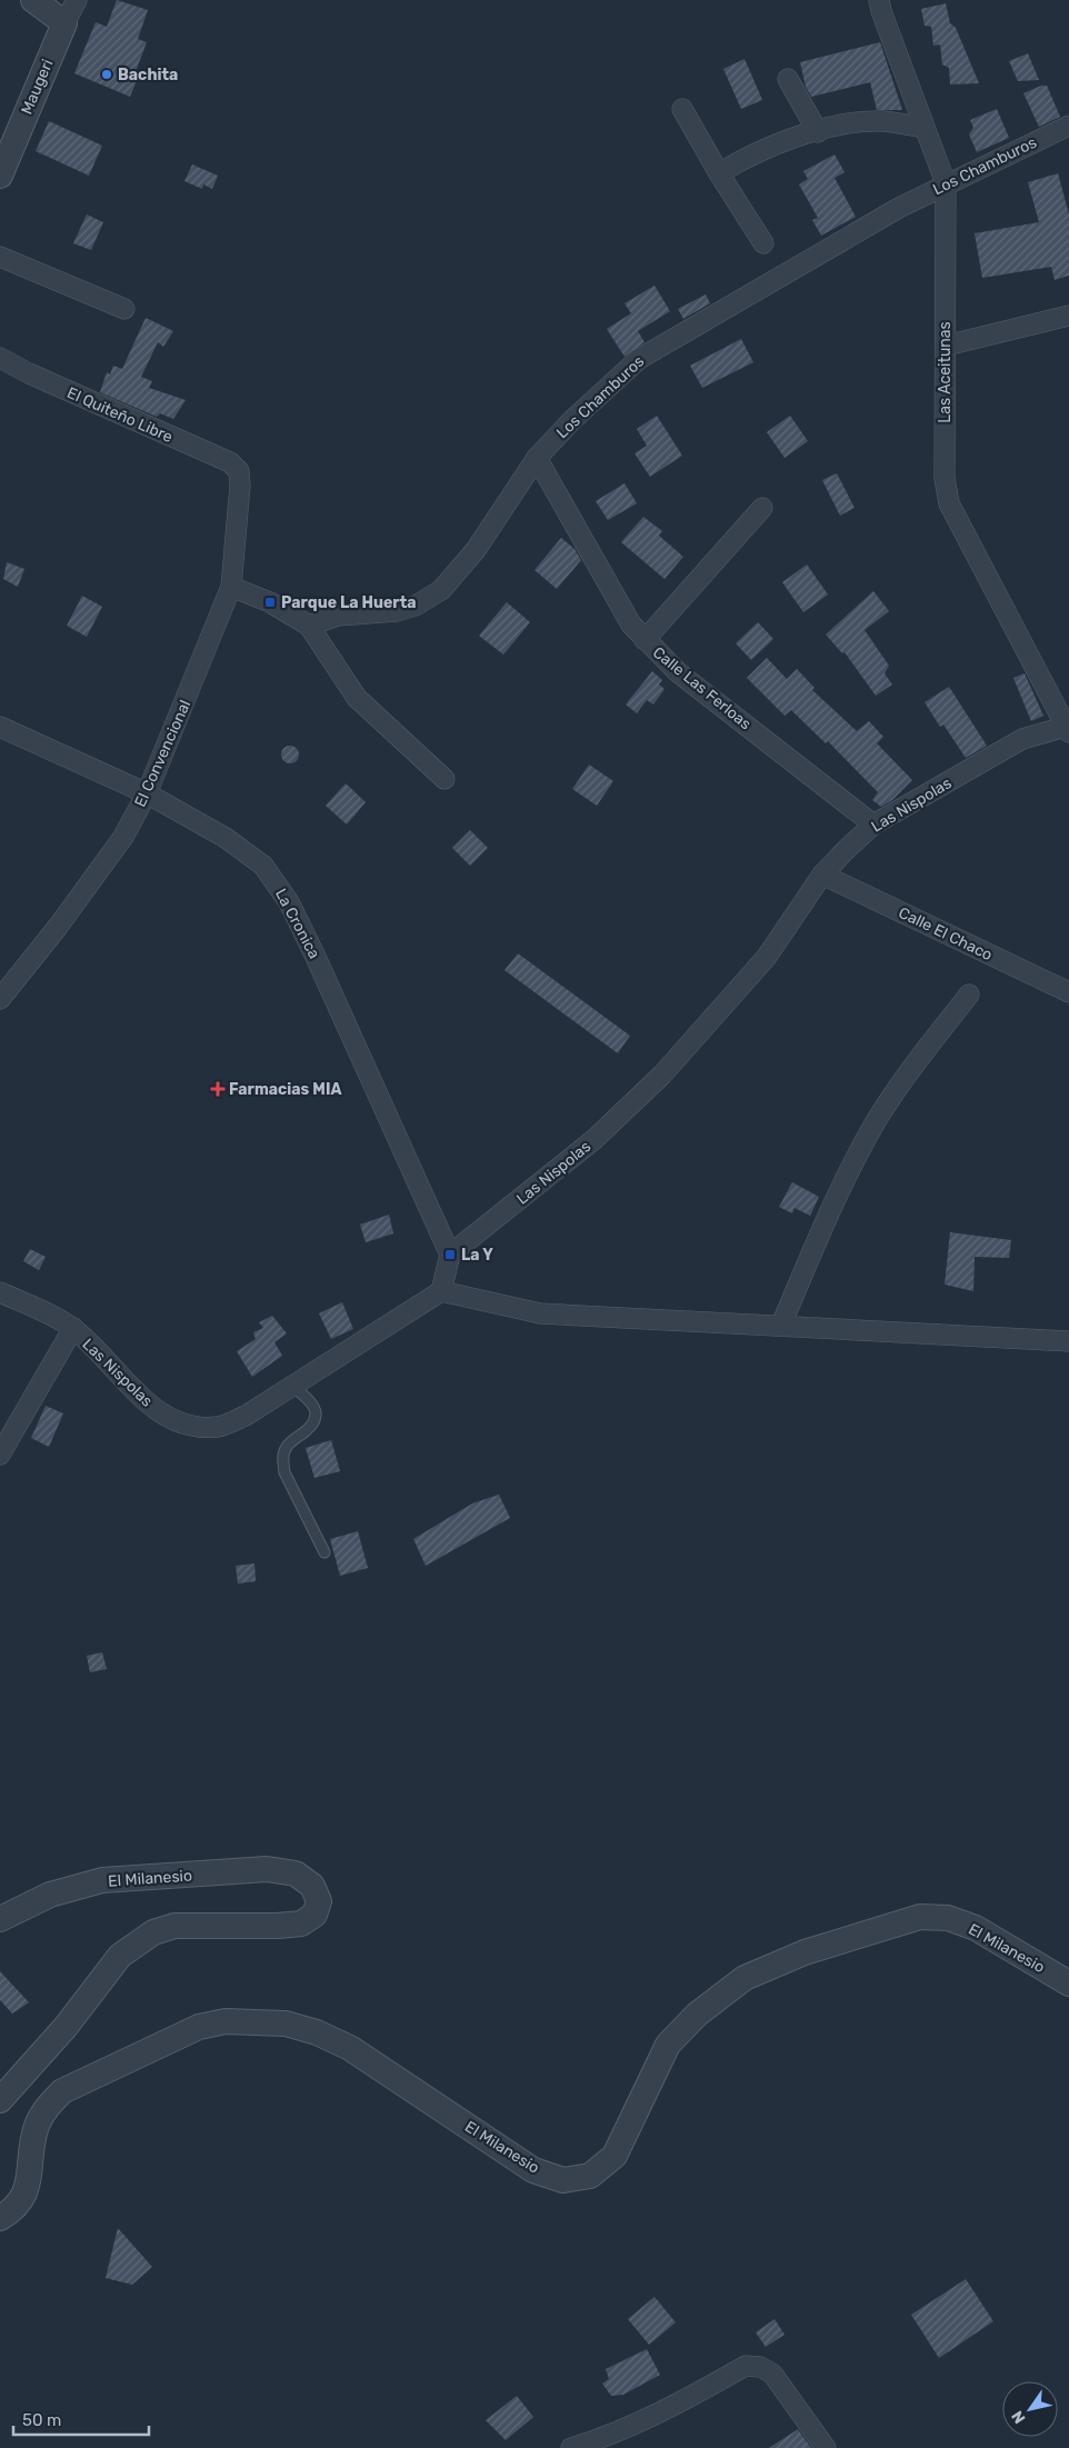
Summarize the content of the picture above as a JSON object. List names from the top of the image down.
{
  "streets": {
    "street": [
      "Maugeri",
      "Los Chamburos",
      "Las Aceitunas",
      "El Quiteño Libre",
      "Calle Las Ferloas",
      "El Convencional",
      "Las Nispolas",
      "La Cronica",
      "Calle El Chaco",
      "El Milanesio"
    ]
  },
  "crossings": [
    ["Los Chamburos", "Las Aceitunas"],
    ["Los Chamburos", "Calle Las Ferloas"],
    ["Las Aceitunas", "Las Nispolas"],
    ["El Quiteño Libre", "El Convencional"],
    ["Calle Las Ferloas", "Las Nispolas"],
    ["El Convencional", "La Cronica"],
    ["Las Nispolas", "La Cronica"],
    ["Las Nispolas", "Calle El Chaco"]
  ],
  "places": {
    "other": ["Bachita"],
    "transit": ["Parque La Huerta", "La Y"],
    "health": ["Farmacias MIA"]
  },
  "scale_bar": "50 m",
  "north": "bottom left"
}
